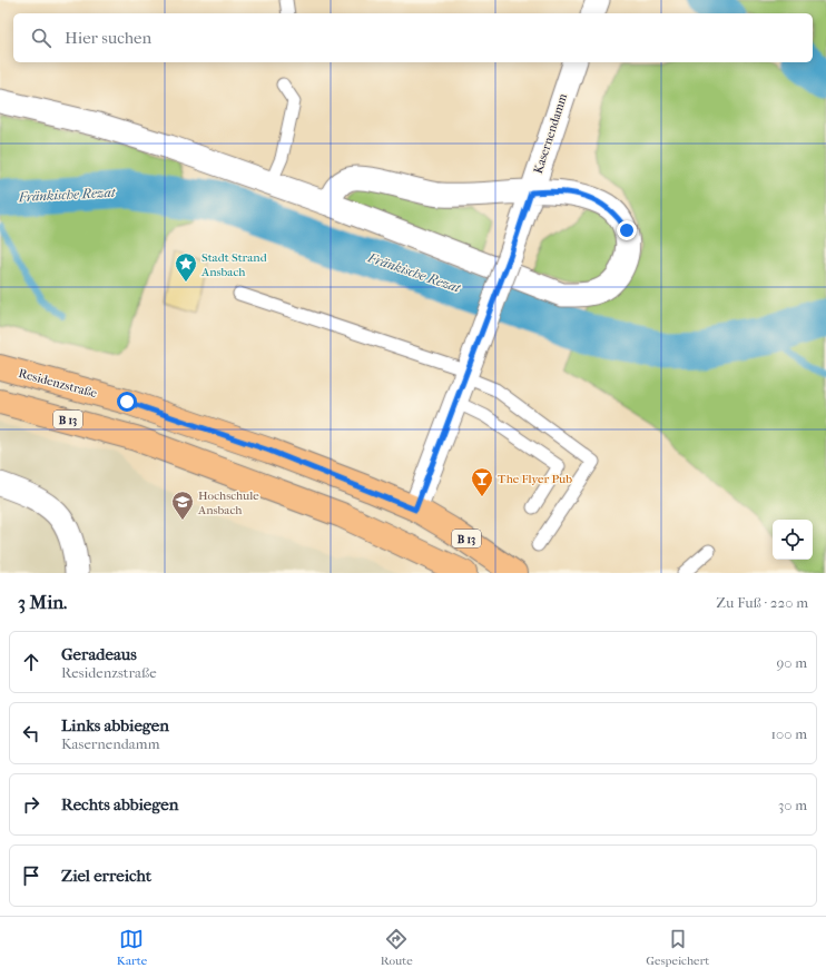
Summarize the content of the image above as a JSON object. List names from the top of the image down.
{
  "streets": {
    "main road": ["Residenzstraße", "B 13"],
    "street": ["Kasernendamm"]
  },
  "crossings": [
    ["Kasernendamm", "Residenzstraße"],
    ["Kasernendamm", "B 13"],
    ["Residenzstraße", "B 13"]
  ],
  "water": ["Fränkische Rezat"],
  "places": {
    "place": ["Stadt Strand Ansbach"],
    "bar": ["The Flyer Pub"],
    "school or university": ["Hochschule Ansbach"]
  },
  "page": {
    "search": "Hier suchen",
    "heading": ["3 Min.", "Zu Fuß · 220 m"],
    "list": [
      ["Geradeaus", "Residenzstraße", "90 m"],
      ["Links abbiegen", "Kasernendamm", "100 m"],
      ["Rechts abbiegen", "30 m"],
      "Ziel erreicht"
    ],
    "nav": ["Karte", "Route", "Gespeichert"]
  }
}
